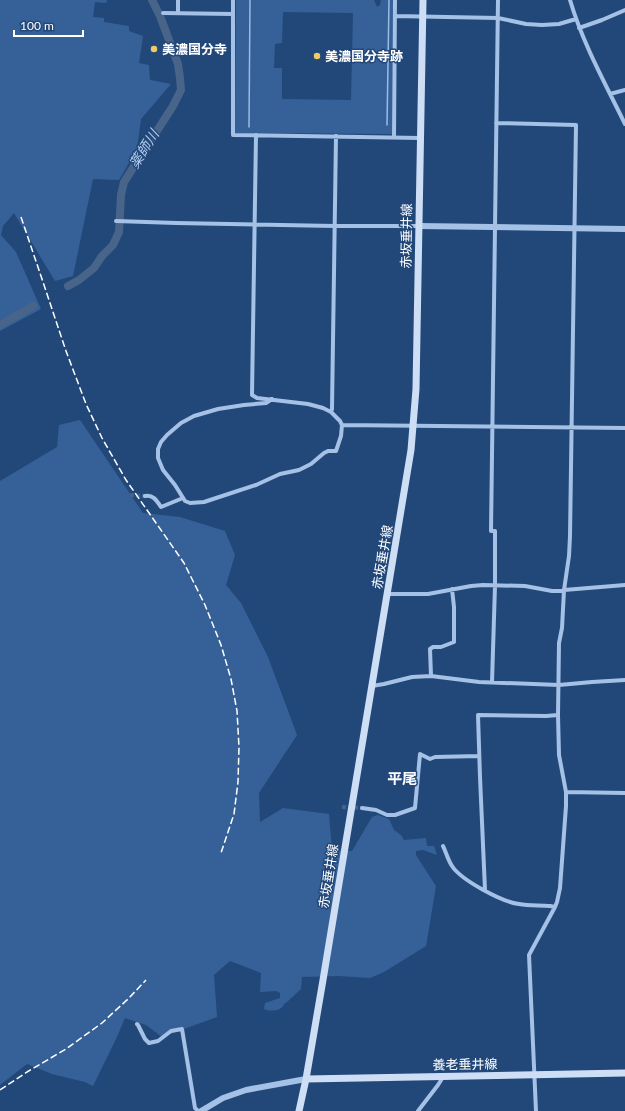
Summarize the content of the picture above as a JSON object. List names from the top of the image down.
{
  "streets": {
    "main road": ["赤坂垂井線", "養老垂井線"]
  },
  "crossings": [
    ["赤坂垂井線", "養老垂井線"]
  ],
  "districts": ["平尾"],
  "water": ["薬師川"],
  "places": ["美濃国分寺", "美濃国分寺跡"],
  "scale_bar": "100 m"
}
